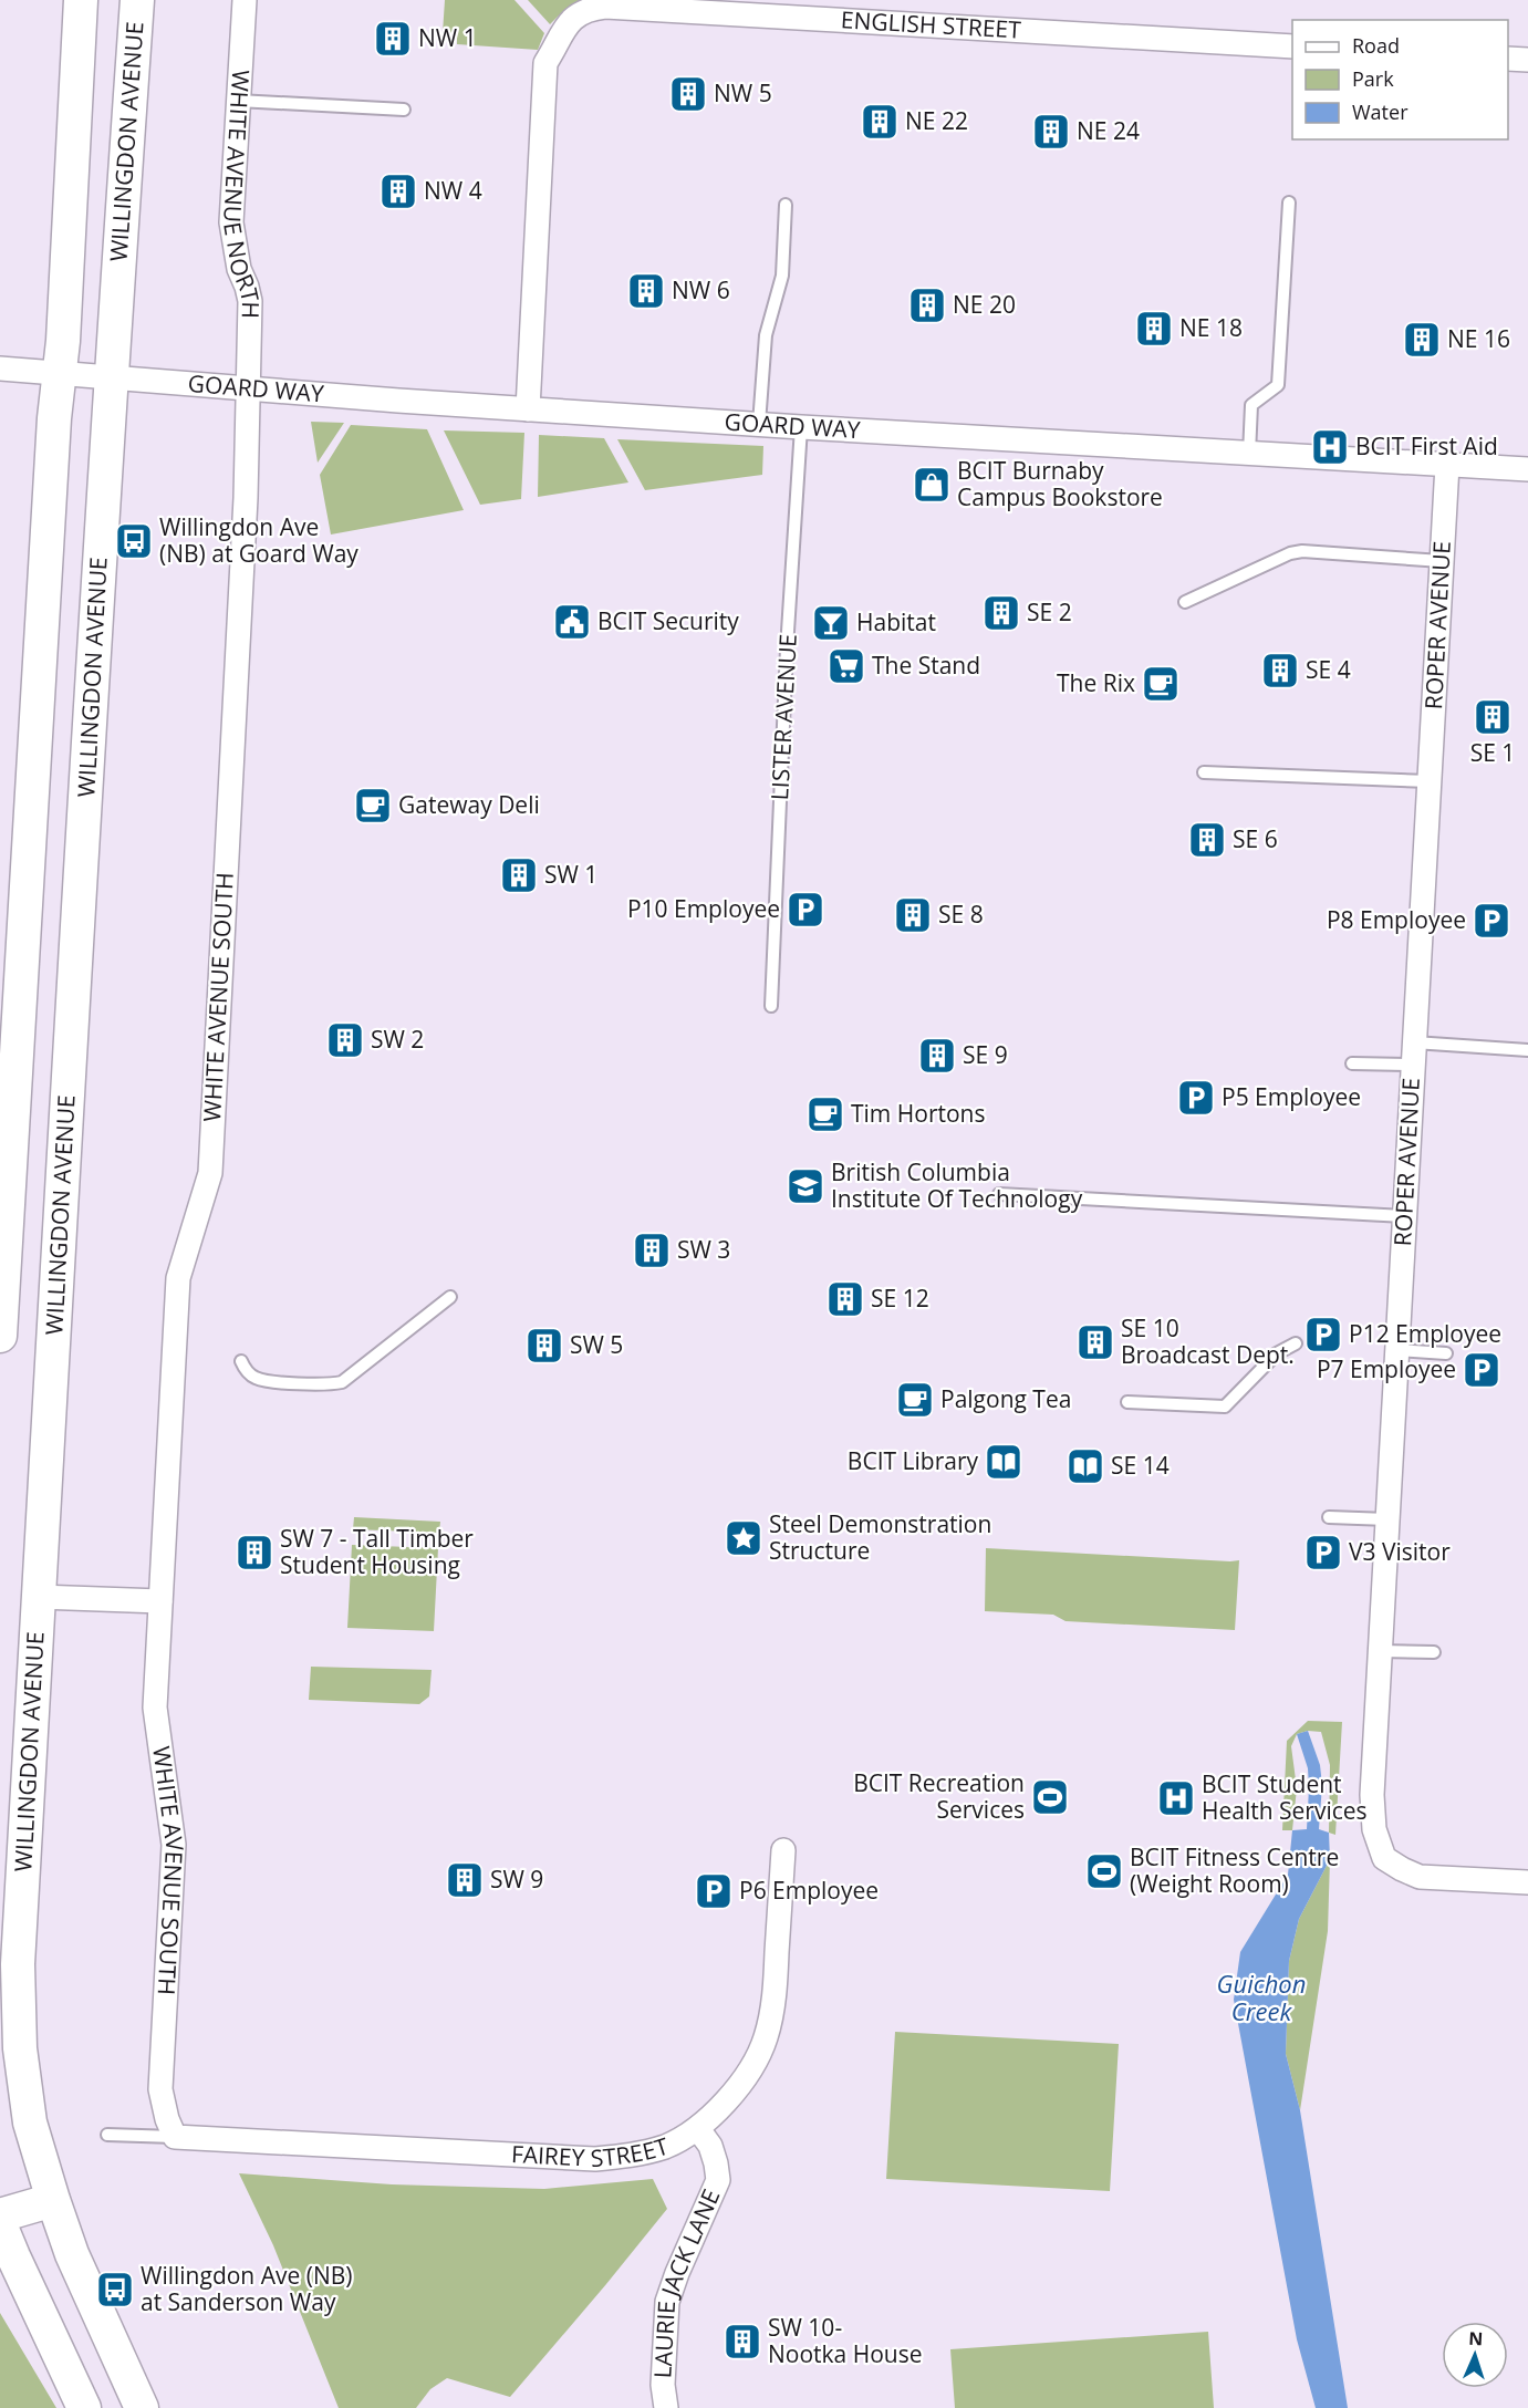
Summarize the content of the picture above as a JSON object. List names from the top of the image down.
{
  "streets": {
    "main road": ["WILLINGDON AVENUE"],
    "street": [
      "ENGLISH STREET",
      "WHITE AVENUE NORTH",
      "GOARD WAY",
      "ROPER AVENUE",
      "WHITE AVENUE SOUTH",
      "FAIREY STREET",
      "LAURIE JACK LANE"
    ],
    "lane": ["LISTER AVENUE"]
  },
  "crossings": [
    ["ENGLISH STREET", "GOARD WAY"],
    ["WILLINGDON AVENUE", "GOARD WAY"],
    ["WHITE AVENUE NORTH", "GOARD WAY"],
    ["WHITE AVENUE NORTH", "WHITE AVENUE SOUTH"],
    ["GOARD WAY", "ROPER AVENUE"],
    ["GOARD WAY", "LISTER AVENUE"],
    ["GOARD WAY", "WHITE AVENUE SOUTH"],
    ["WHITE AVENUE SOUTH", "FAIREY STREET"],
    ["FAIREY STREET", "LAURIE JACK LANE"]
  ],
  "water": ["Guichon Creek"],
  "places": {
    "building": [
      "NW 1",
      "NW 5",
      "NE 22",
      "NE 24",
      "NW 4",
      "NW 6",
      "NE 20",
      "NE 18",
      "NE 16",
      "SE 2",
      "SE 4",
      "SE 1",
      "SE 6",
      "SW 1",
      "SE 8",
      "SW 2",
      "SE 9",
      "SW 3",
      "SE 12",
      "SE 10 Broadcast Dept.",
      "SW 5",
      "SW 7 - Tall Timber Student Housing",
      "SW 9",
      "SW 10- Nootka House"
    ],
    "hospital": ["BCIT First Aid", "BCIT Student Health Services"],
    "shop": ["BCIT Burnaby Campus Bookstore"],
    "bus stop": ["Willingdon Ave (NB) at Goard Way", "Willingdon Ave (NB) at Sanderson Way"],
    "public building": ["BCIT Security"],
    "bar": ["Habitat"],
    "supermarket": ["The Stand"],
    "cafe": [
      "The Rix",
      "Gateway Deli",
      "Tim Hortons",
      "Palgong Tea"
    ],
    "parking": [
      "P10 Employee",
      "P8 Employee",
      "P5 Employee",
      "P12 Employee",
      "P7 Employee",
      "V3 Visitor",
      "P6 Employee"
    ],
    "school or university": ["British Columbia Institute Of Technology"],
    "library": ["BCIT Library", "SE 14"],
    "place": ["Steel Demonstration Structure"],
    "sports": ["BCIT Recreation Services", "BCIT Fitness Centre (Weight Room)"]
  },
  "legend": ["Road", "Park", "Water"],
  "north": "top"
}
